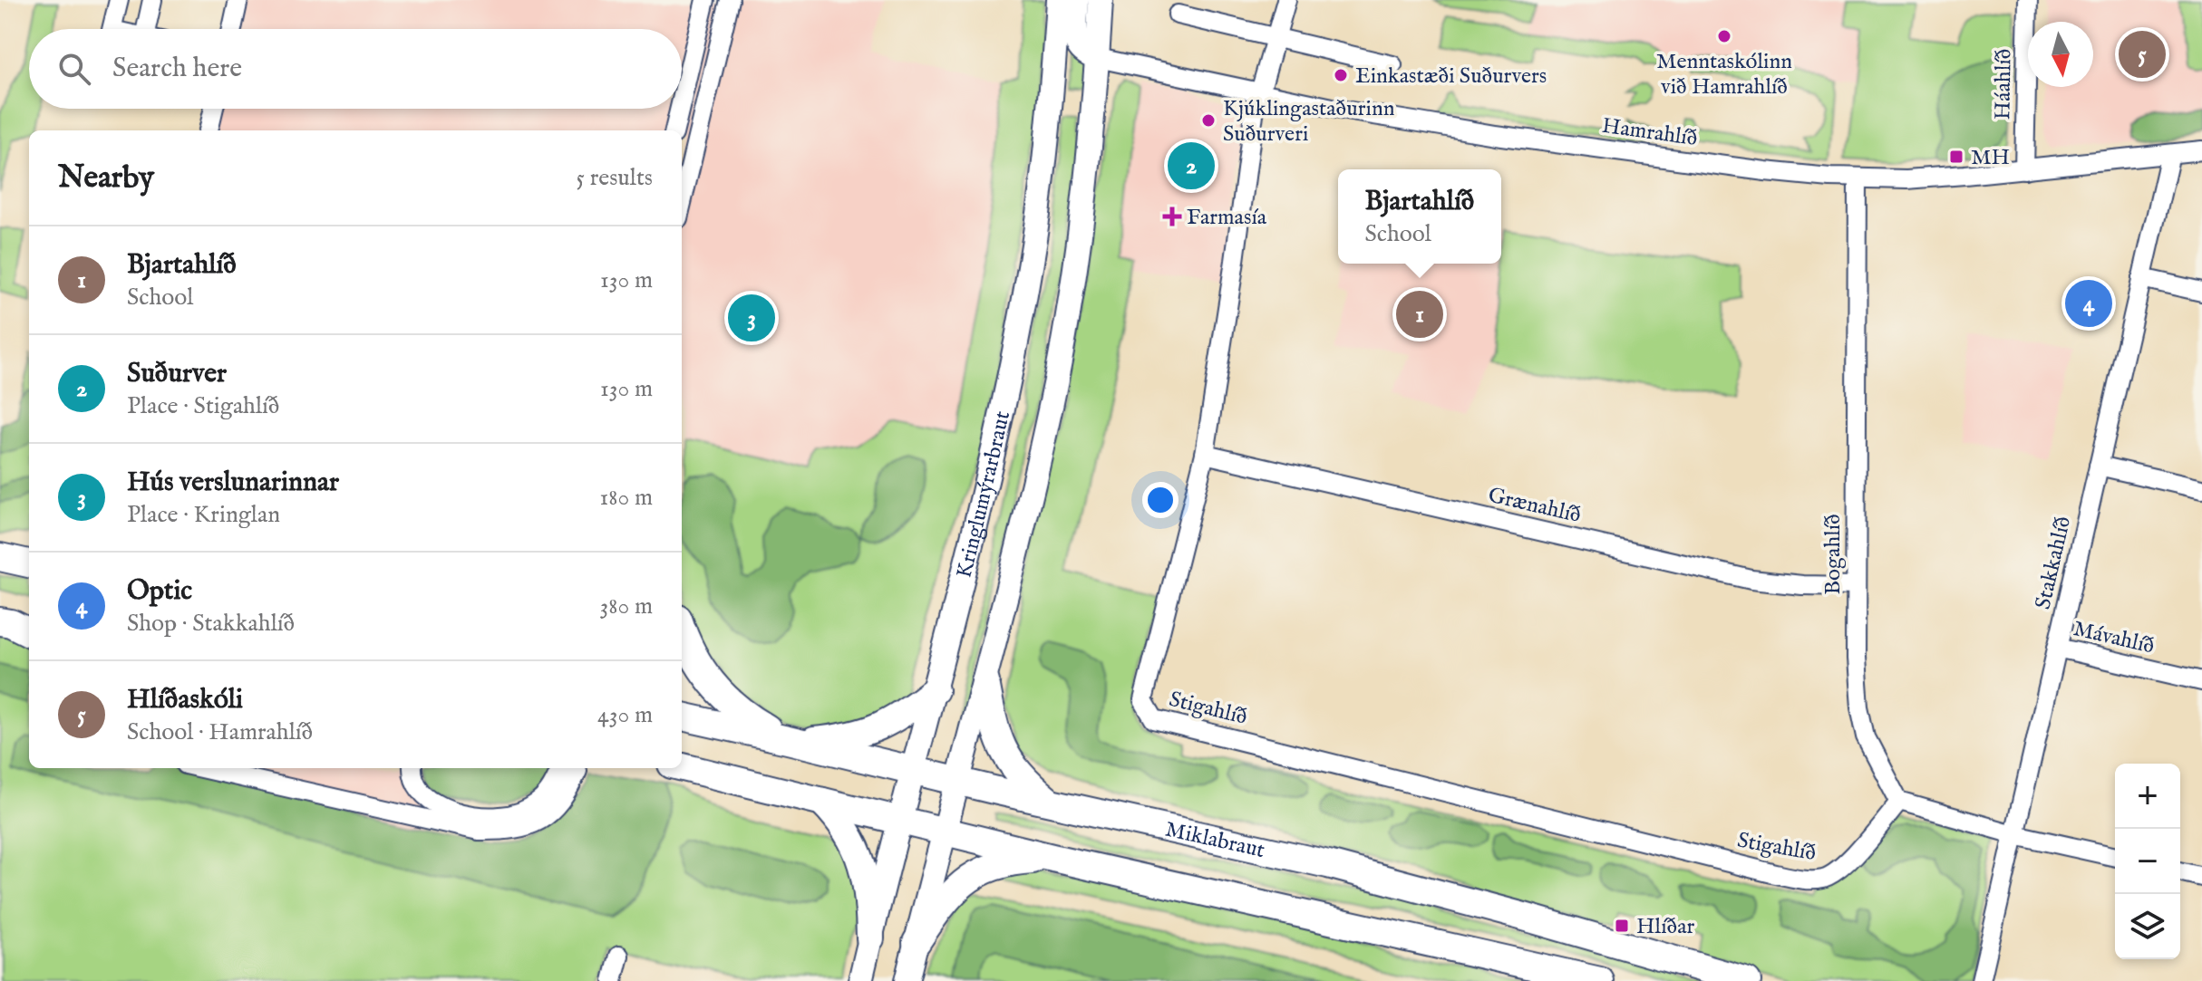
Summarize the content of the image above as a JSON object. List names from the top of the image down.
{
  "streets": {
    "highway": ["Miklabraut"],
    "main road": ["Kringlumýrarbraut"],
    "street": [
      "Háahlíð",
      "Hamrahlíð",
      "Grænahlíð",
      "Bogahlíð",
      "Stakkahlíð",
      "Mávahlíð",
      "Stigahlíð"
    ]
  },
  "crossings": [
    ["Háahlíð", "Hamrahlíð"],
    ["Hamrahlíð", "Bogahlíð"],
    ["Hamrahlíð", "Stakkahlíð"],
    ["Hamrahlíð", "Stigahlíð"],
    ["Kringlumýrarbraut", "Miklabraut"],
    ["Grænahlíð", "Bogahlíð"],
    ["Grænahlíð", "Stigahlíð"],
    ["Bogahlíð", "Stigahlíð"],
    ["Stakkahlíð", "Mávahlíð"]
  ],
  "places": {
    "other": ["Menntaskólinn við Hamrahlíð", "Einkastæði Suðurvers", "Kjúklingastaðurinn Suðurveri"],
    "transit": ["MH", "Hlíðar"],
    "health": ["Farmasía"]
  },
  "north": "bottom",
  "page": {
    "pins": [
      "5",
      "2",
      "4",
      "1",
      "3"
    ],
    "search": "Search here",
    "heading": ["Nearby", "5 results"],
    "popup": ["Bjartahlíð", "School"],
    "list": [
      {
        "mark": "1",
        "name": "Bjartahlíð",
        "note": "School",
        "value": "130 m"
      },
      {
        "mark": "2",
        "name": "Suðurver",
        "note": "Place · Stigahlíð",
        "value": "130 m"
      },
      {
        "mark": "3",
        "name": "Hús verslunarinnar",
        "note": "Place · Kringlan",
        "value": "180 m"
      },
      {
        "mark": "4",
        "name": "Optic",
        "note": "Shop · Stakkahlíð",
        "value": "380 m"
      },
      {
        "mark": "5",
        "name": "Hlíðaskóli",
        "note": "School · Hamrahlíð",
        "value": "430 m"
      }
    ],
    "map_buttons": ["+", "−"]
  }
}
